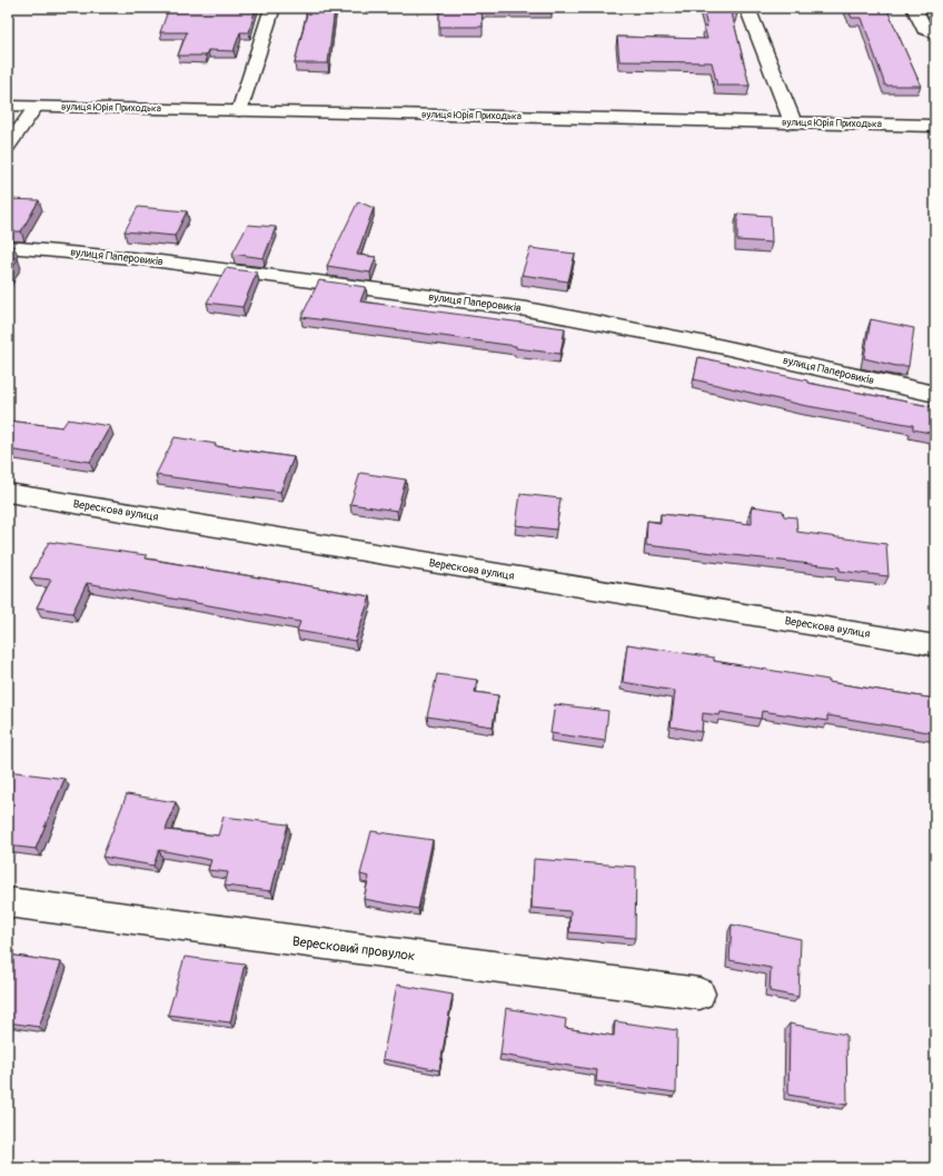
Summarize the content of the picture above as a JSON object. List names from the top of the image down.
{
  "streets": {
    "street": [
      "вулиця Юрія Приходька",
      "вулиця Паперовиків",
      "Верескова вулиця",
      "Вересковий провулок"
    ]
  }
}
